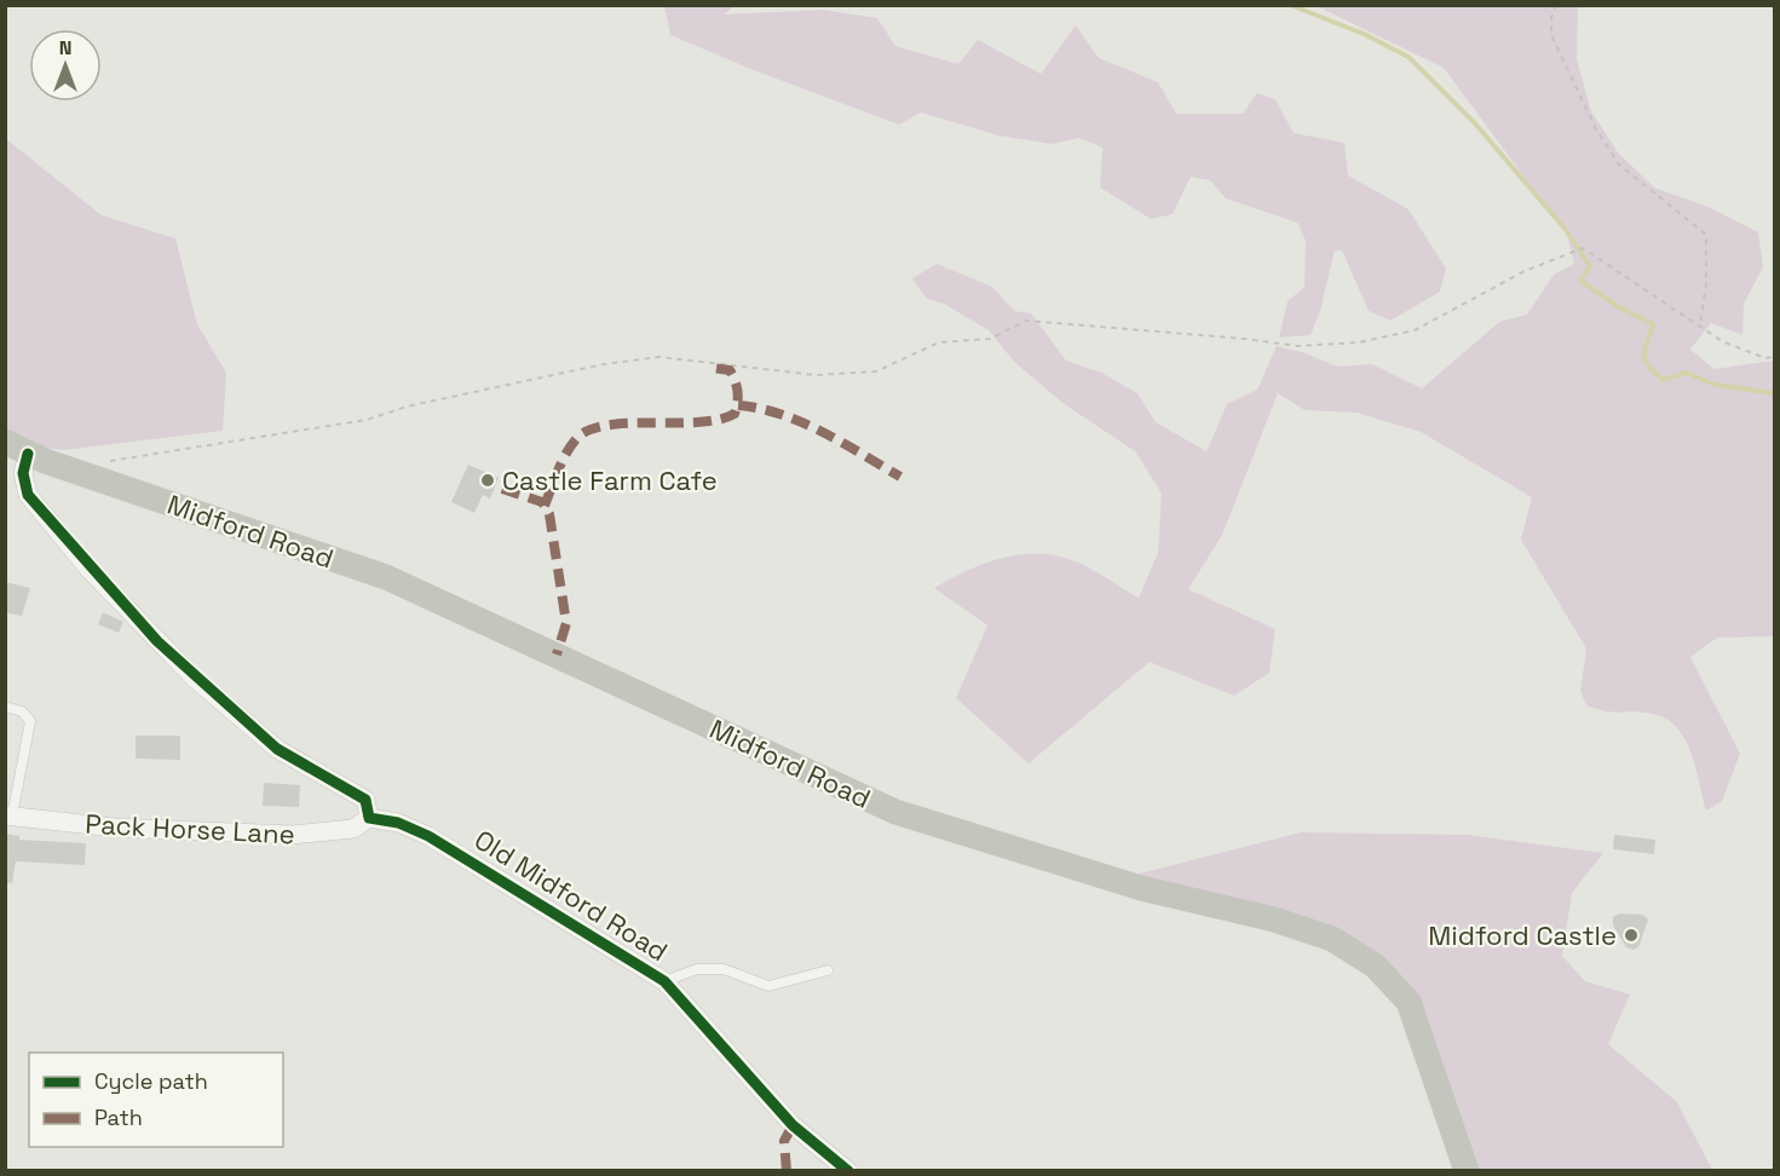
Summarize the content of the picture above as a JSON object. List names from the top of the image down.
{
  "streets": {
    "main road": ["Midford Road"],
    "street": ["Pack Horse Lane", "Old Midford Road"]
  },
  "crossings": [
    ["Pack Horse Lane", "Old Midford Road"]
  ],
  "places": ["Castle Farm Cafe", "Midford Castle"],
  "legend": ["Cycle path", "Path"],
  "north": "top"
}
